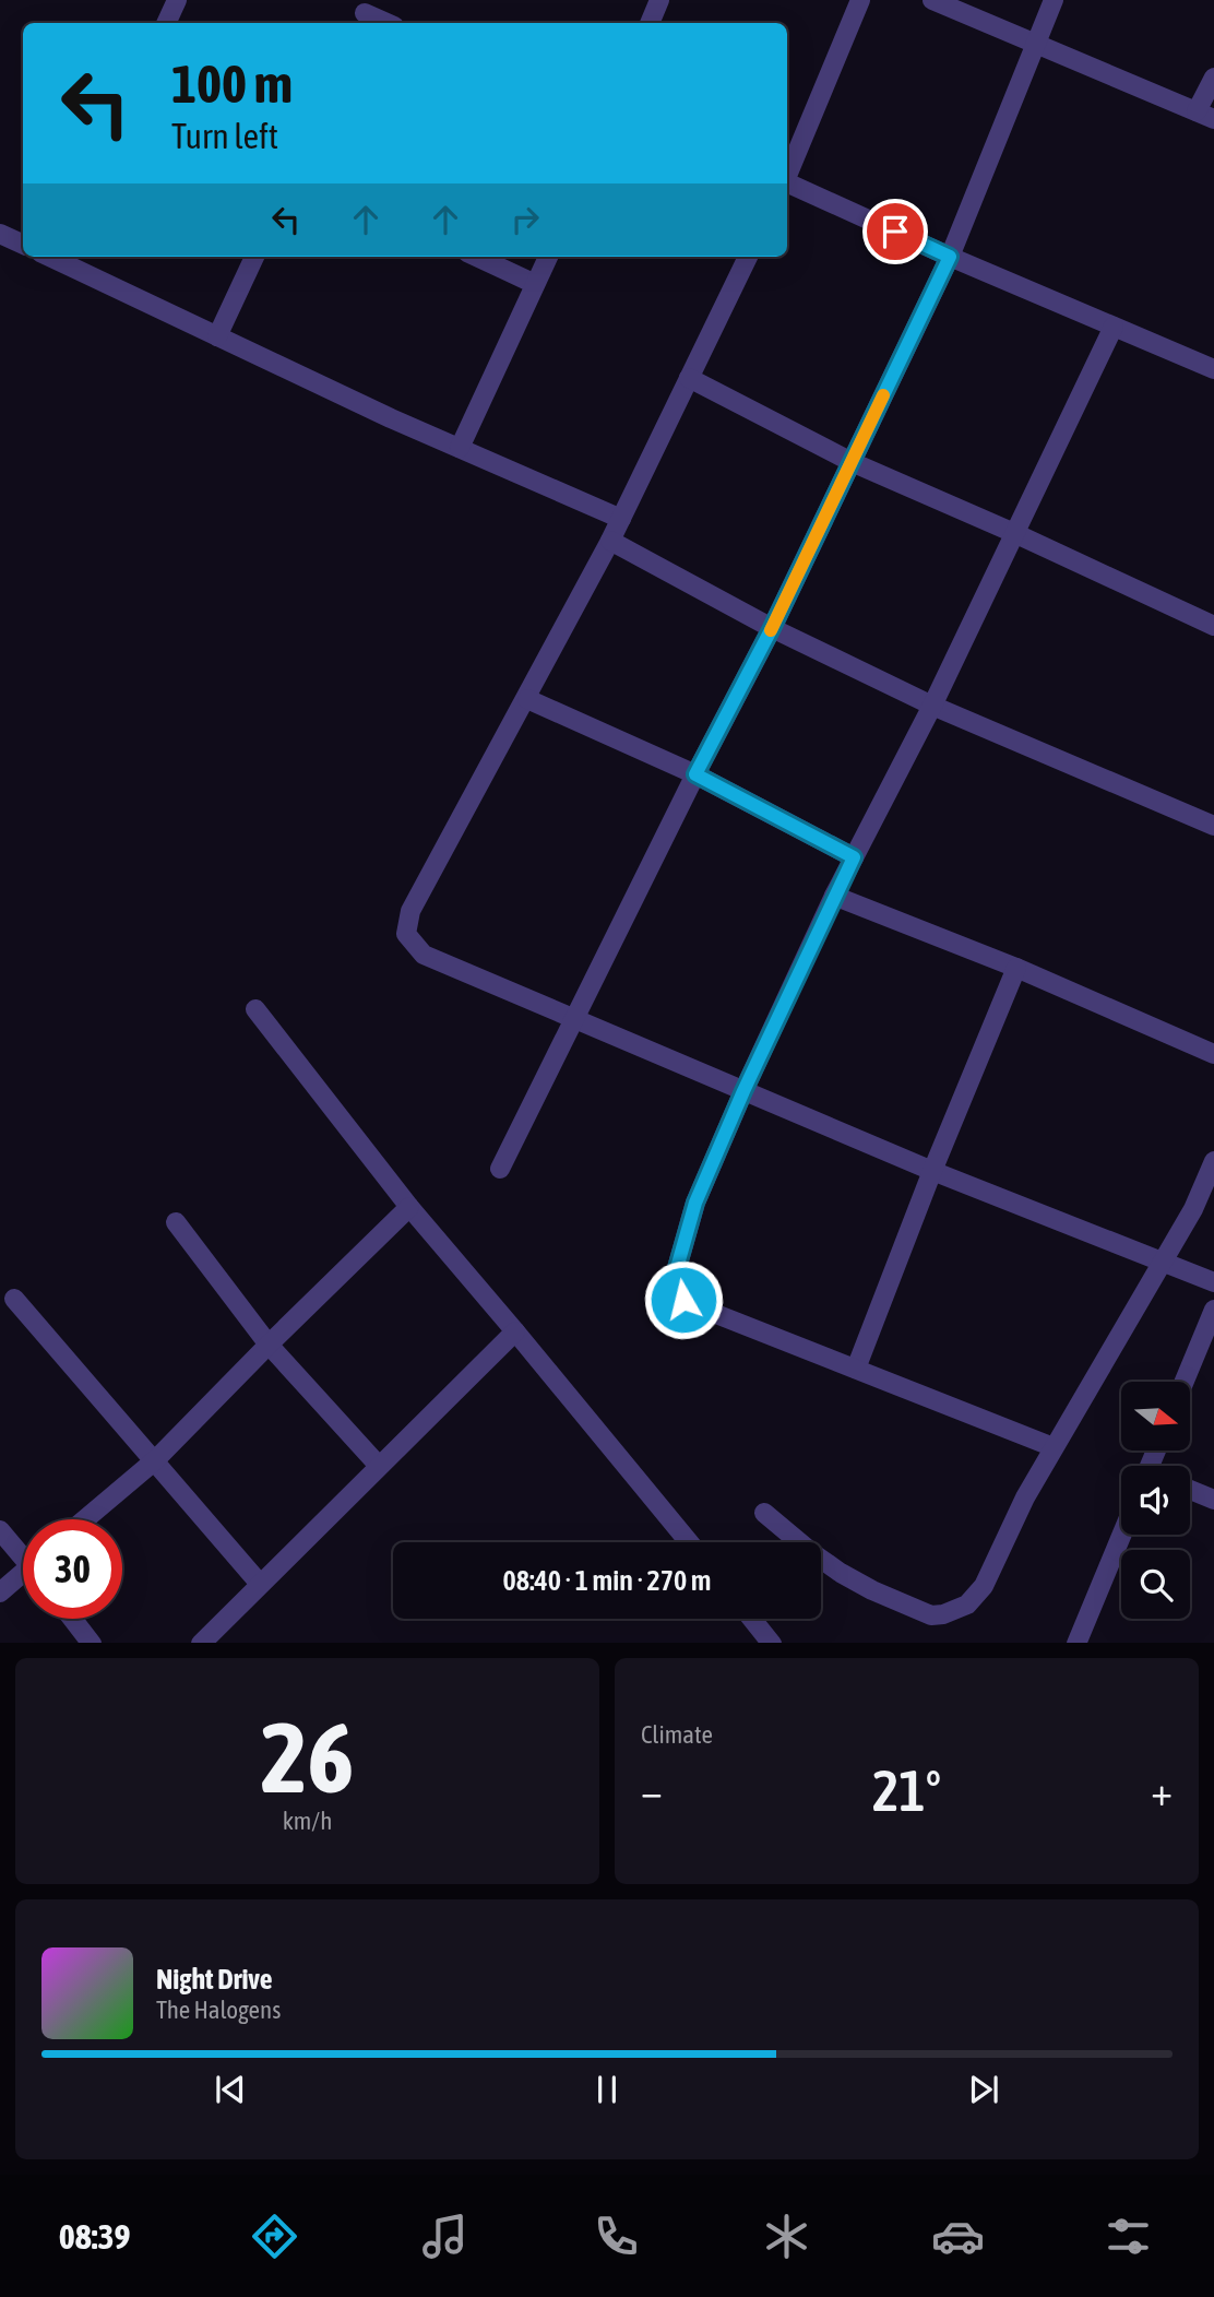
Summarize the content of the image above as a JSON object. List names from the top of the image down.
{
  "north": "right",
  "page": {
    "turn": ["100 m", "Turn left"],
    "limit": "30",
    "trip": "08:40 · 1 min · 270 m",
    "tile": [
      ["26", "km/h"],
      "Climate"
    ],
    "heat": ["−", "21°", "+"],
    "song": ["Night Drive", "The Halogens"],
    "tabs": "08:39"
  }
}
